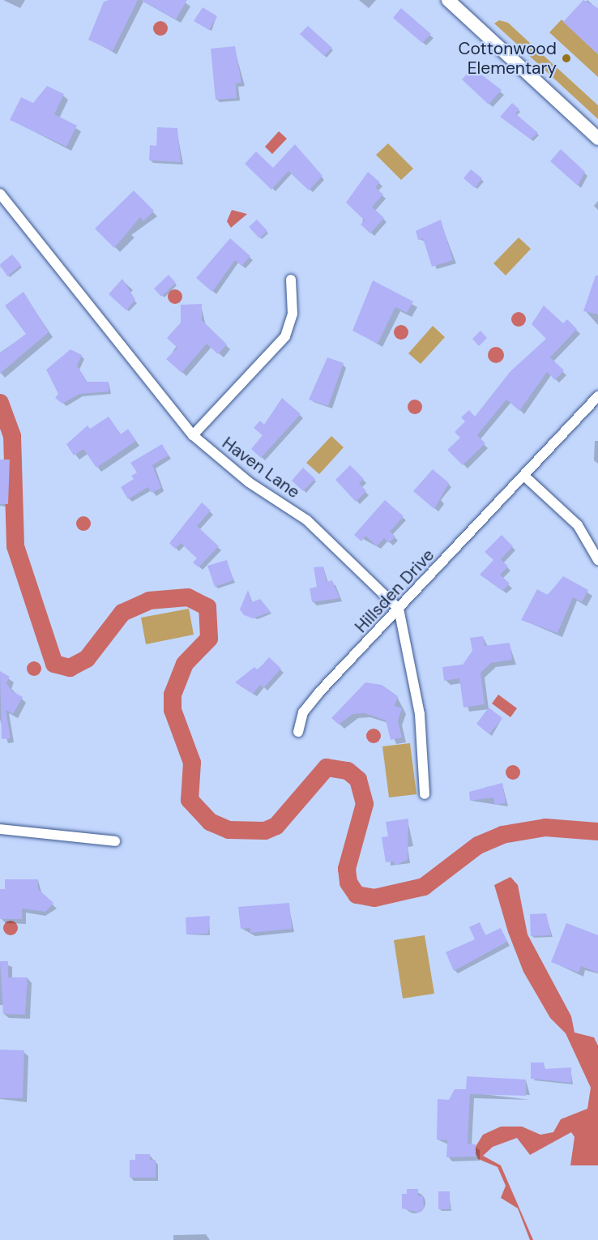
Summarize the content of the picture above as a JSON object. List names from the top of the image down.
{
  "streets": {
    "street": ["Haven Lane", "Hillsden Drive"]
  },
  "crossings": [
    ["Haven Lane", "Hillsden Drive"]
  ],
  "places": ["Cottonwood Elementary"]
}
